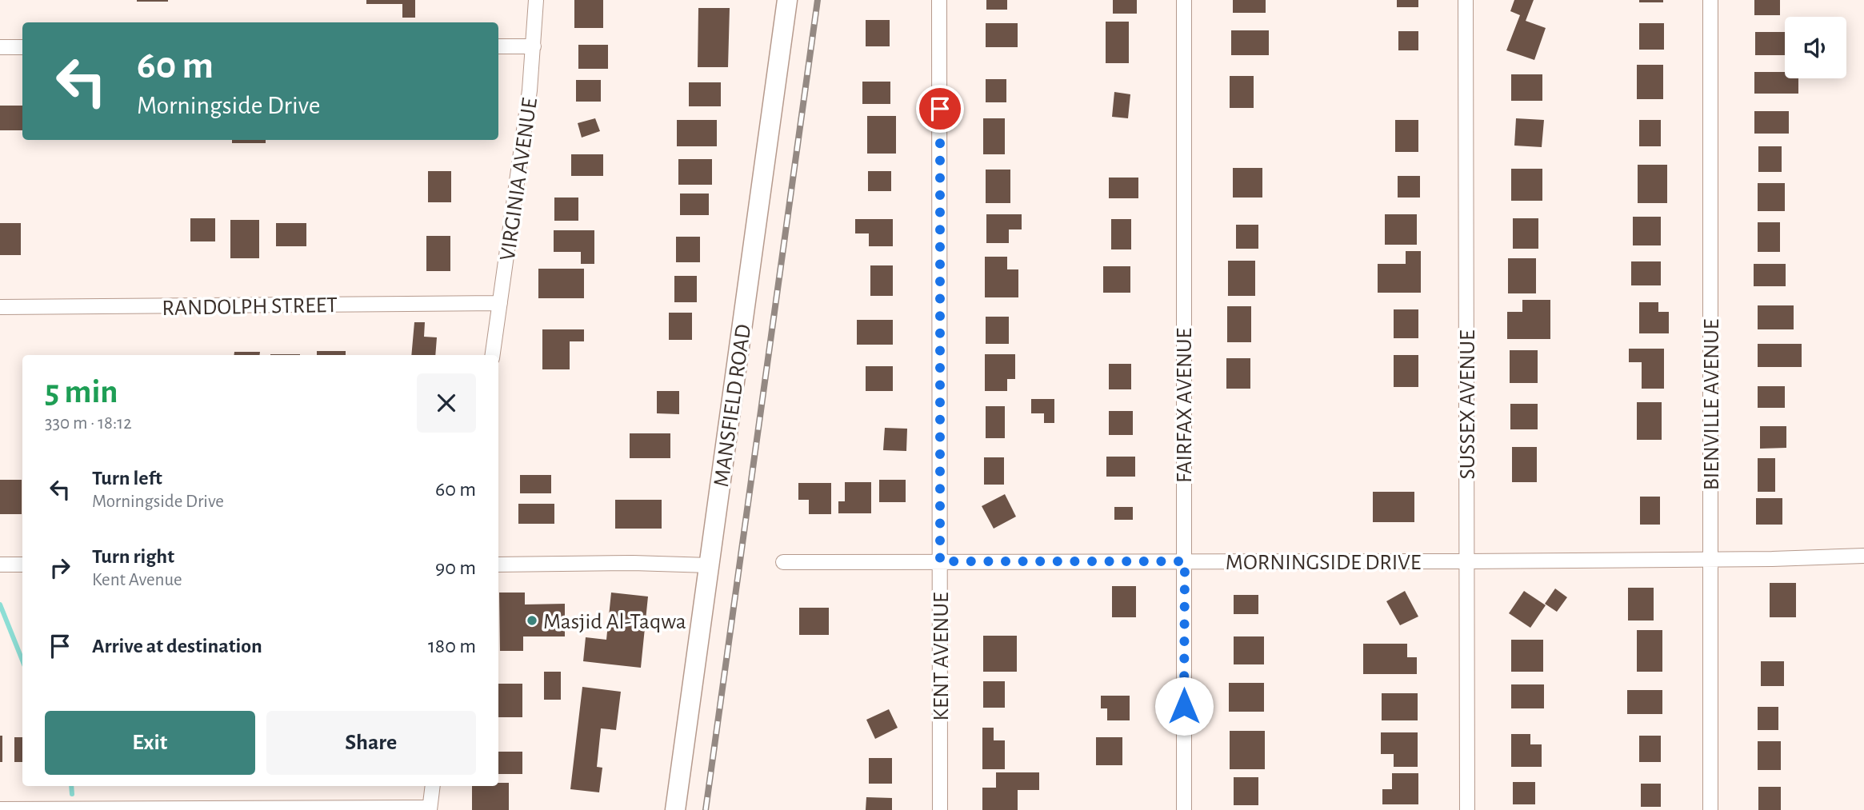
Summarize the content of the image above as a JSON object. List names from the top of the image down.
{
  "streets": {
    "main road": ["MANSFIELD ROAD"],
    "street": [
      "VIRGINIA AVENUE",
      "RANDOLPH STREET",
      "SUSSEX AVENUE",
      "BIENVILLE AVENUE",
      "FAIRFAX AVENUE",
      "MORNINGSIDE DRIVE",
      "KENT AVENUE"
    ]
  },
  "crossings": [
    ["VIRGINIA AVENUE", "RANDOLPH STREET"],
    ["SUSSEX AVENUE", "MORNINGSIDE DRIVE"],
    ["BIENVILLE AVENUE", "MORNINGSIDE DRIVE"],
    ["FAIRFAX AVENUE", "MORNINGSIDE DRIVE"],
    ["MORNINGSIDE DRIVE", "KENT AVENUE"]
  ],
  "places": ["Masjid Al-Taqwa"],
  "page": {
    "turn": ["60 m", "Morningside Drive"],
    "heading": ["5 min", "330 m · 18:12"],
    "list": [
      {
        "name": "Turn left",
        "note": "Morningside Drive",
        "value": "60 m"
      },
      {
        "name": "Turn right",
        "note": "Kent Avenue",
        "value": "90 m"
      },
      {
        "name": "Arrive at destination",
        "value": "180 m"
      }
    ],
    "buttons": ["Exit", "Share"]
  }
}
